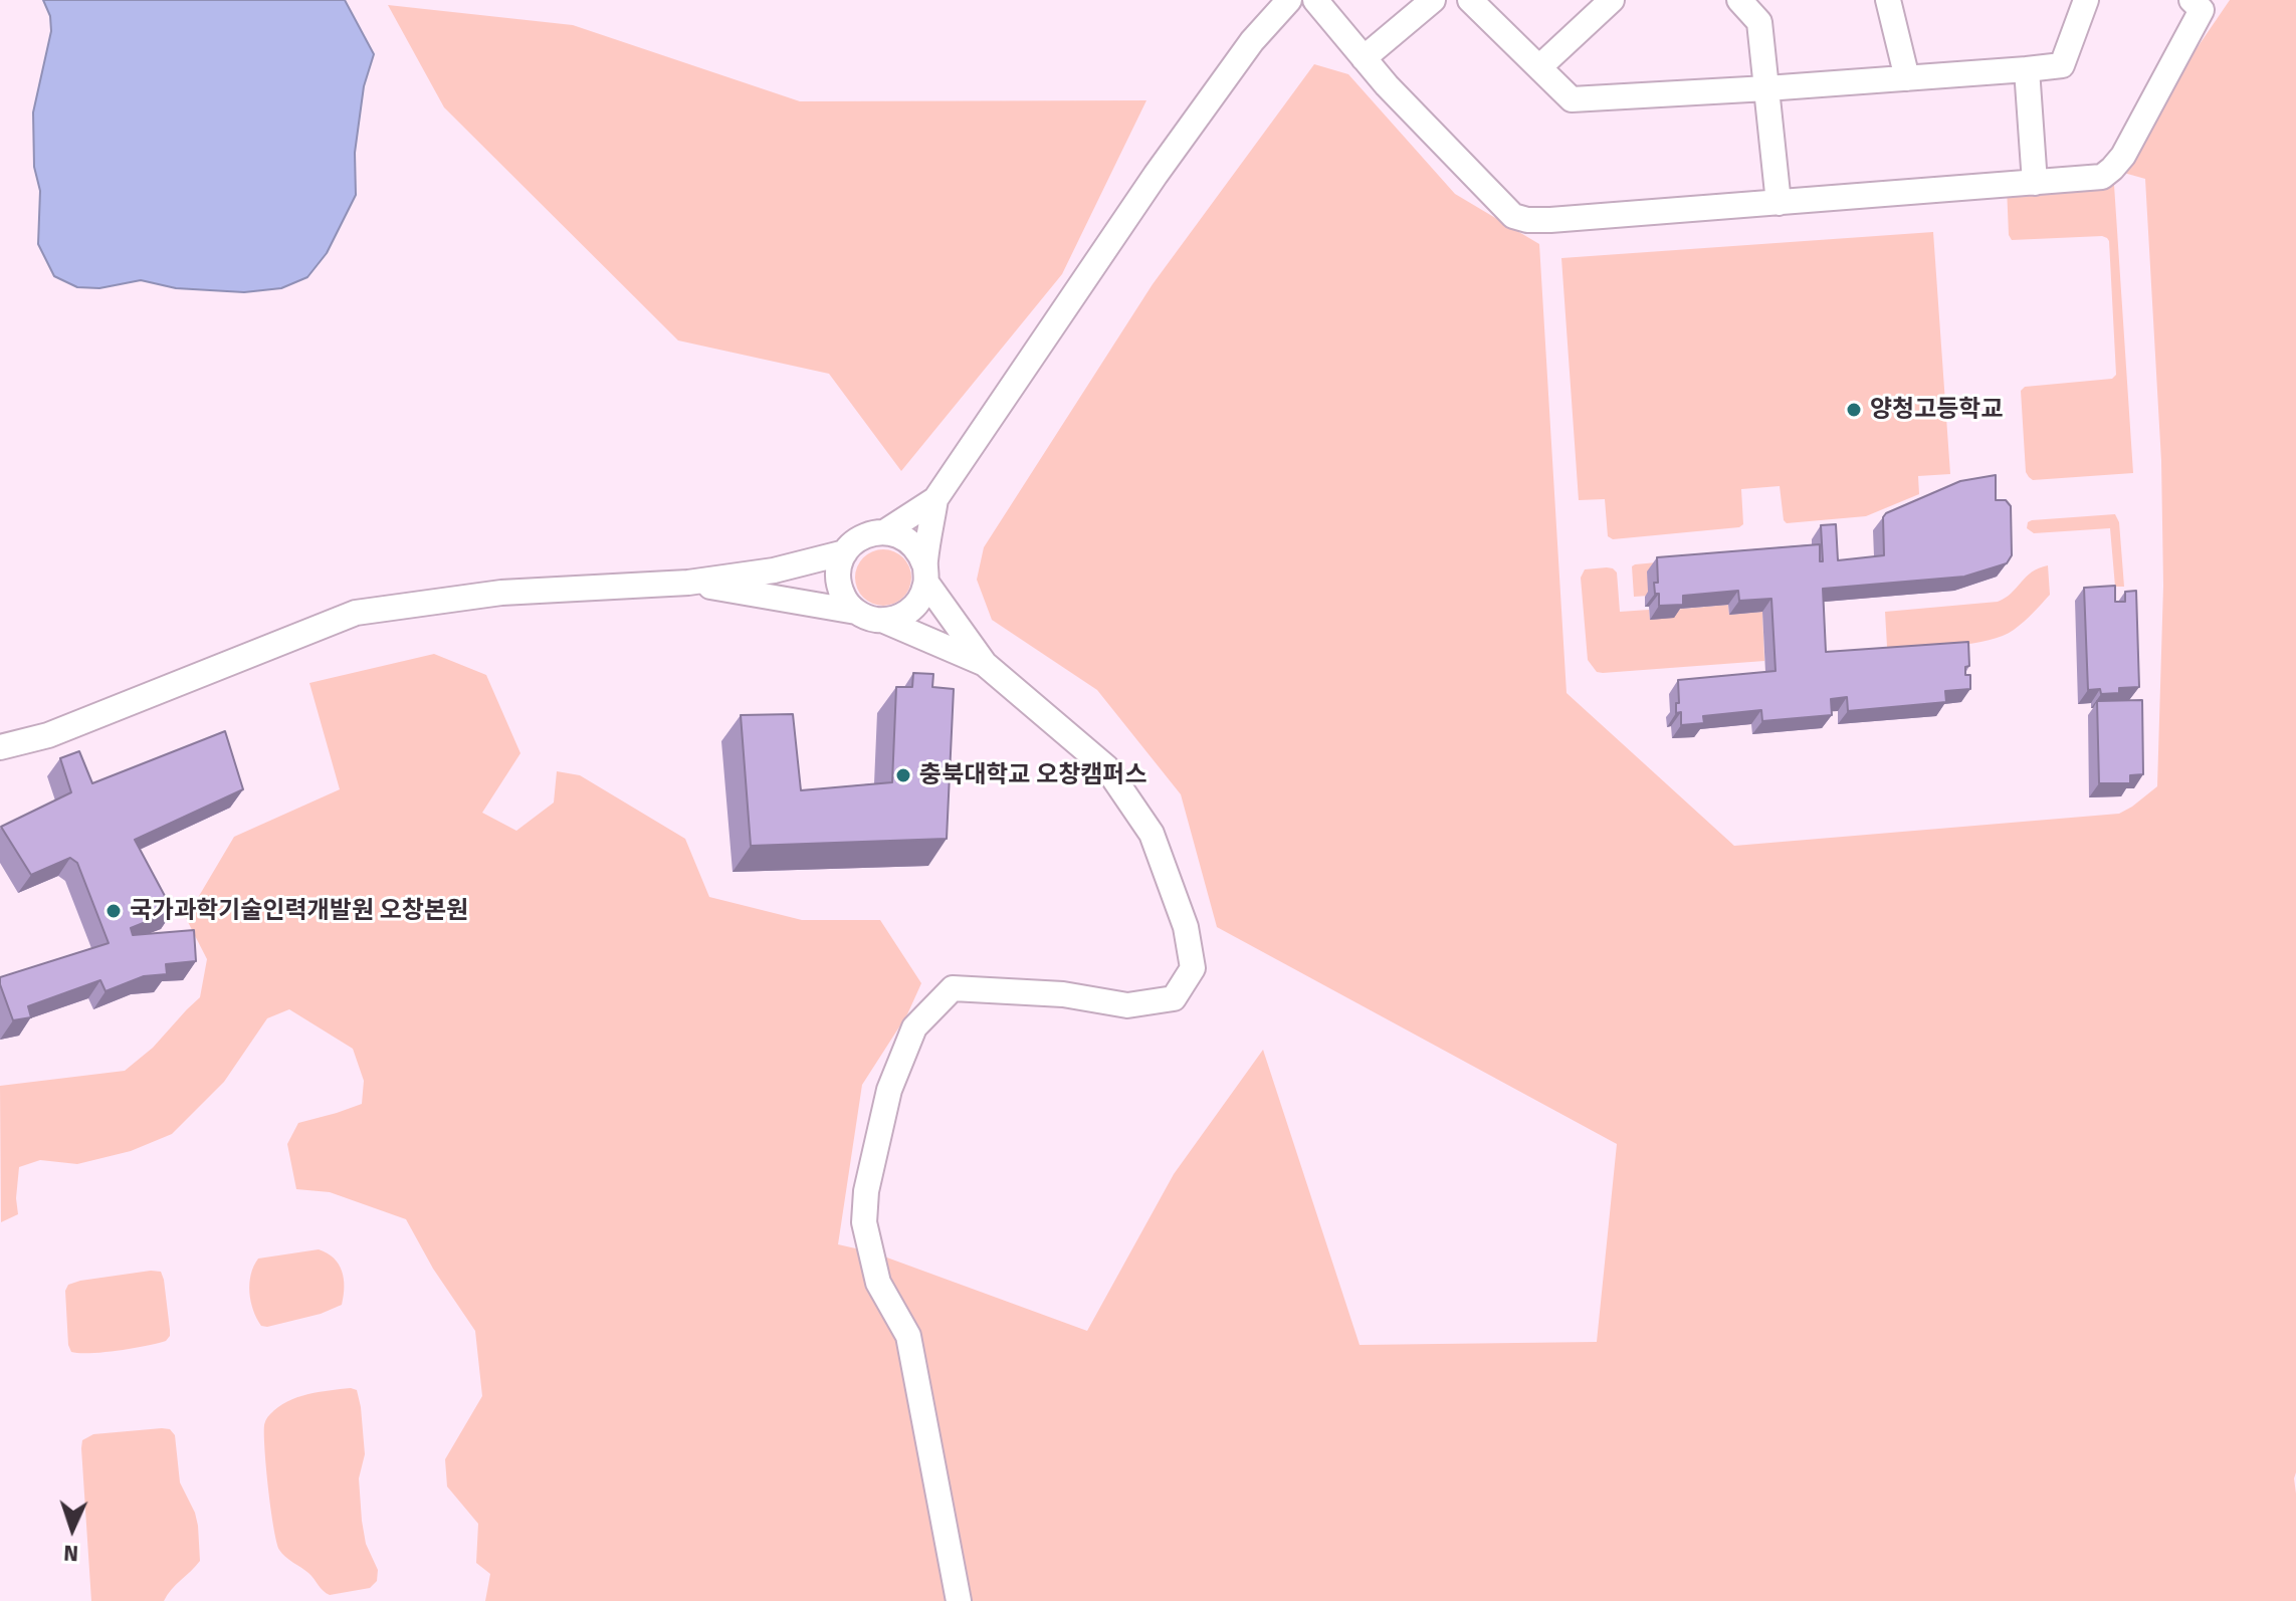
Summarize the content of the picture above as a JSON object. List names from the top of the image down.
{
  "places": ["양청고등학교", "충북대학교 오창캠퍼스", "국가과학기술인력개발원 오창본원"],
  "north": "bottom"
}
